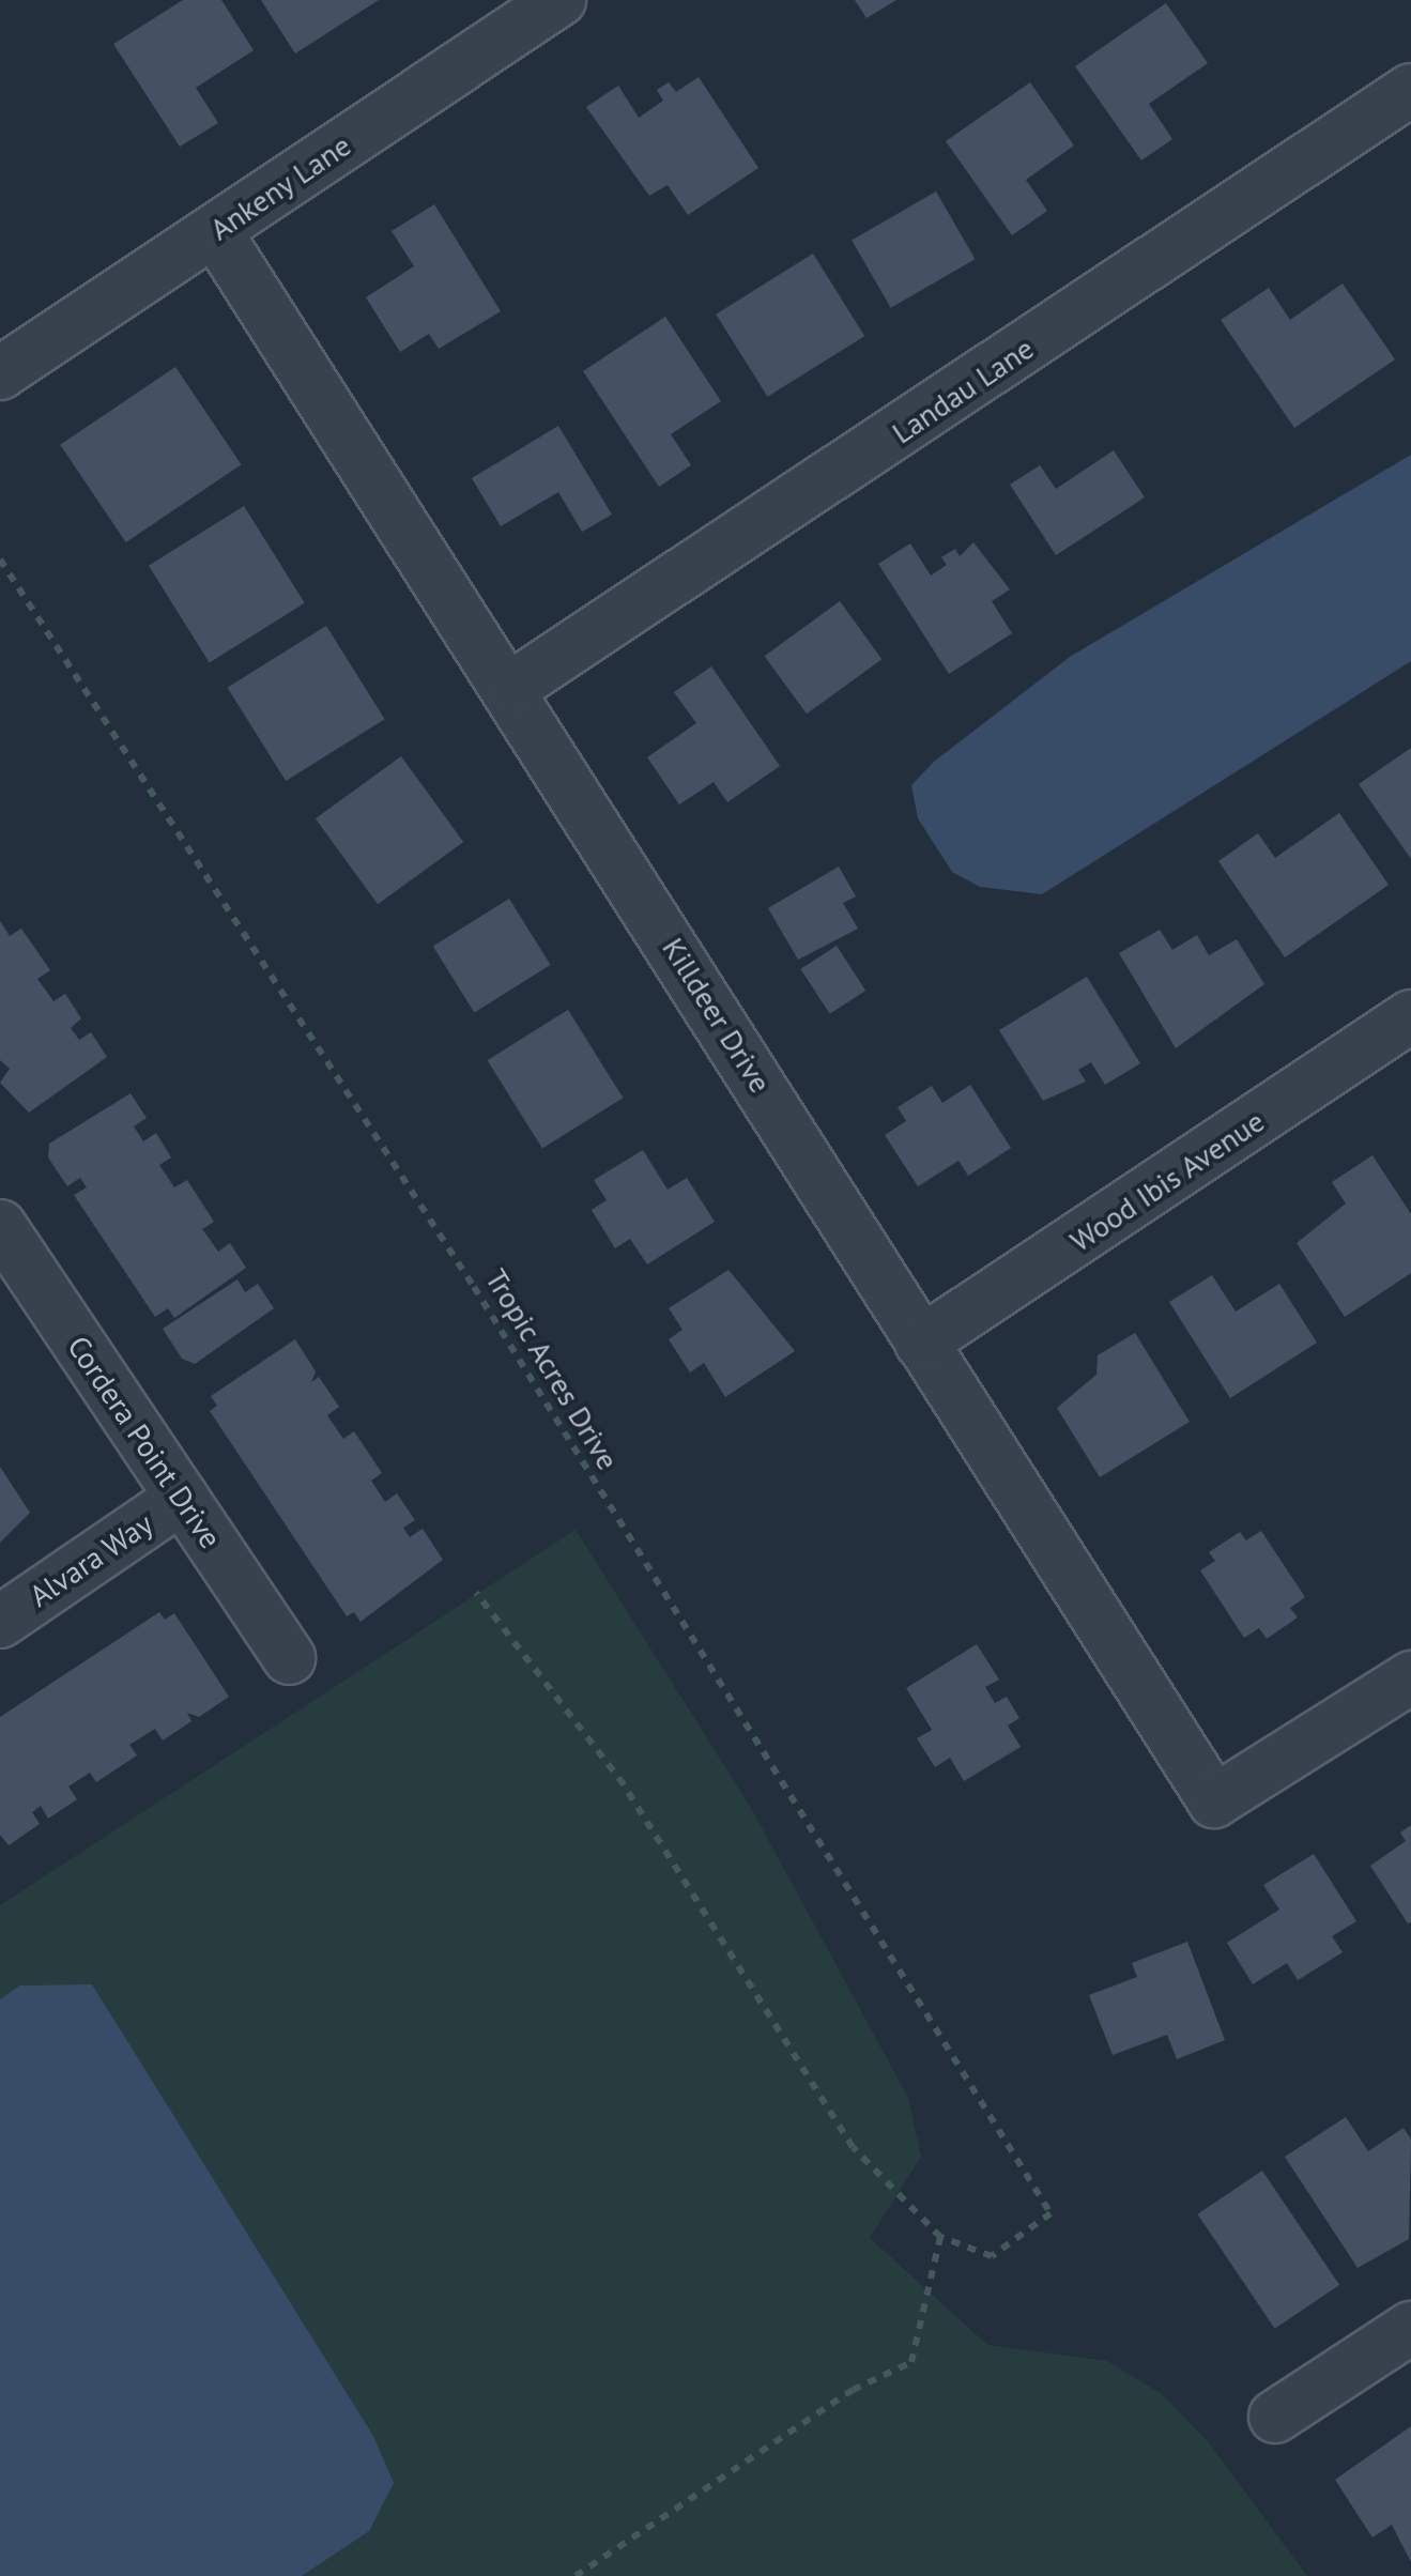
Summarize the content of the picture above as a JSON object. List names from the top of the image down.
{
  "streets": {
    "street": [
      "Ankeny Lane",
      "Landau Lane",
      "Killdeer Drive",
      "Wood Ibis Avenue",
      "Cordera Point Drive",
      "Alvara Way"
    ],
    "path": ["Tropic Acres Drive"]
  },
  "crossings": [
    ["Ankeny Lane", "Killdeer Drive"],
    ["Landau Lane", "Killdeer Drive"],
    ["Killdeer Drive", "Wood Ibis Avenue"],
    ["Cordera Point Drive", "Alvara Way"]
  ]
}
